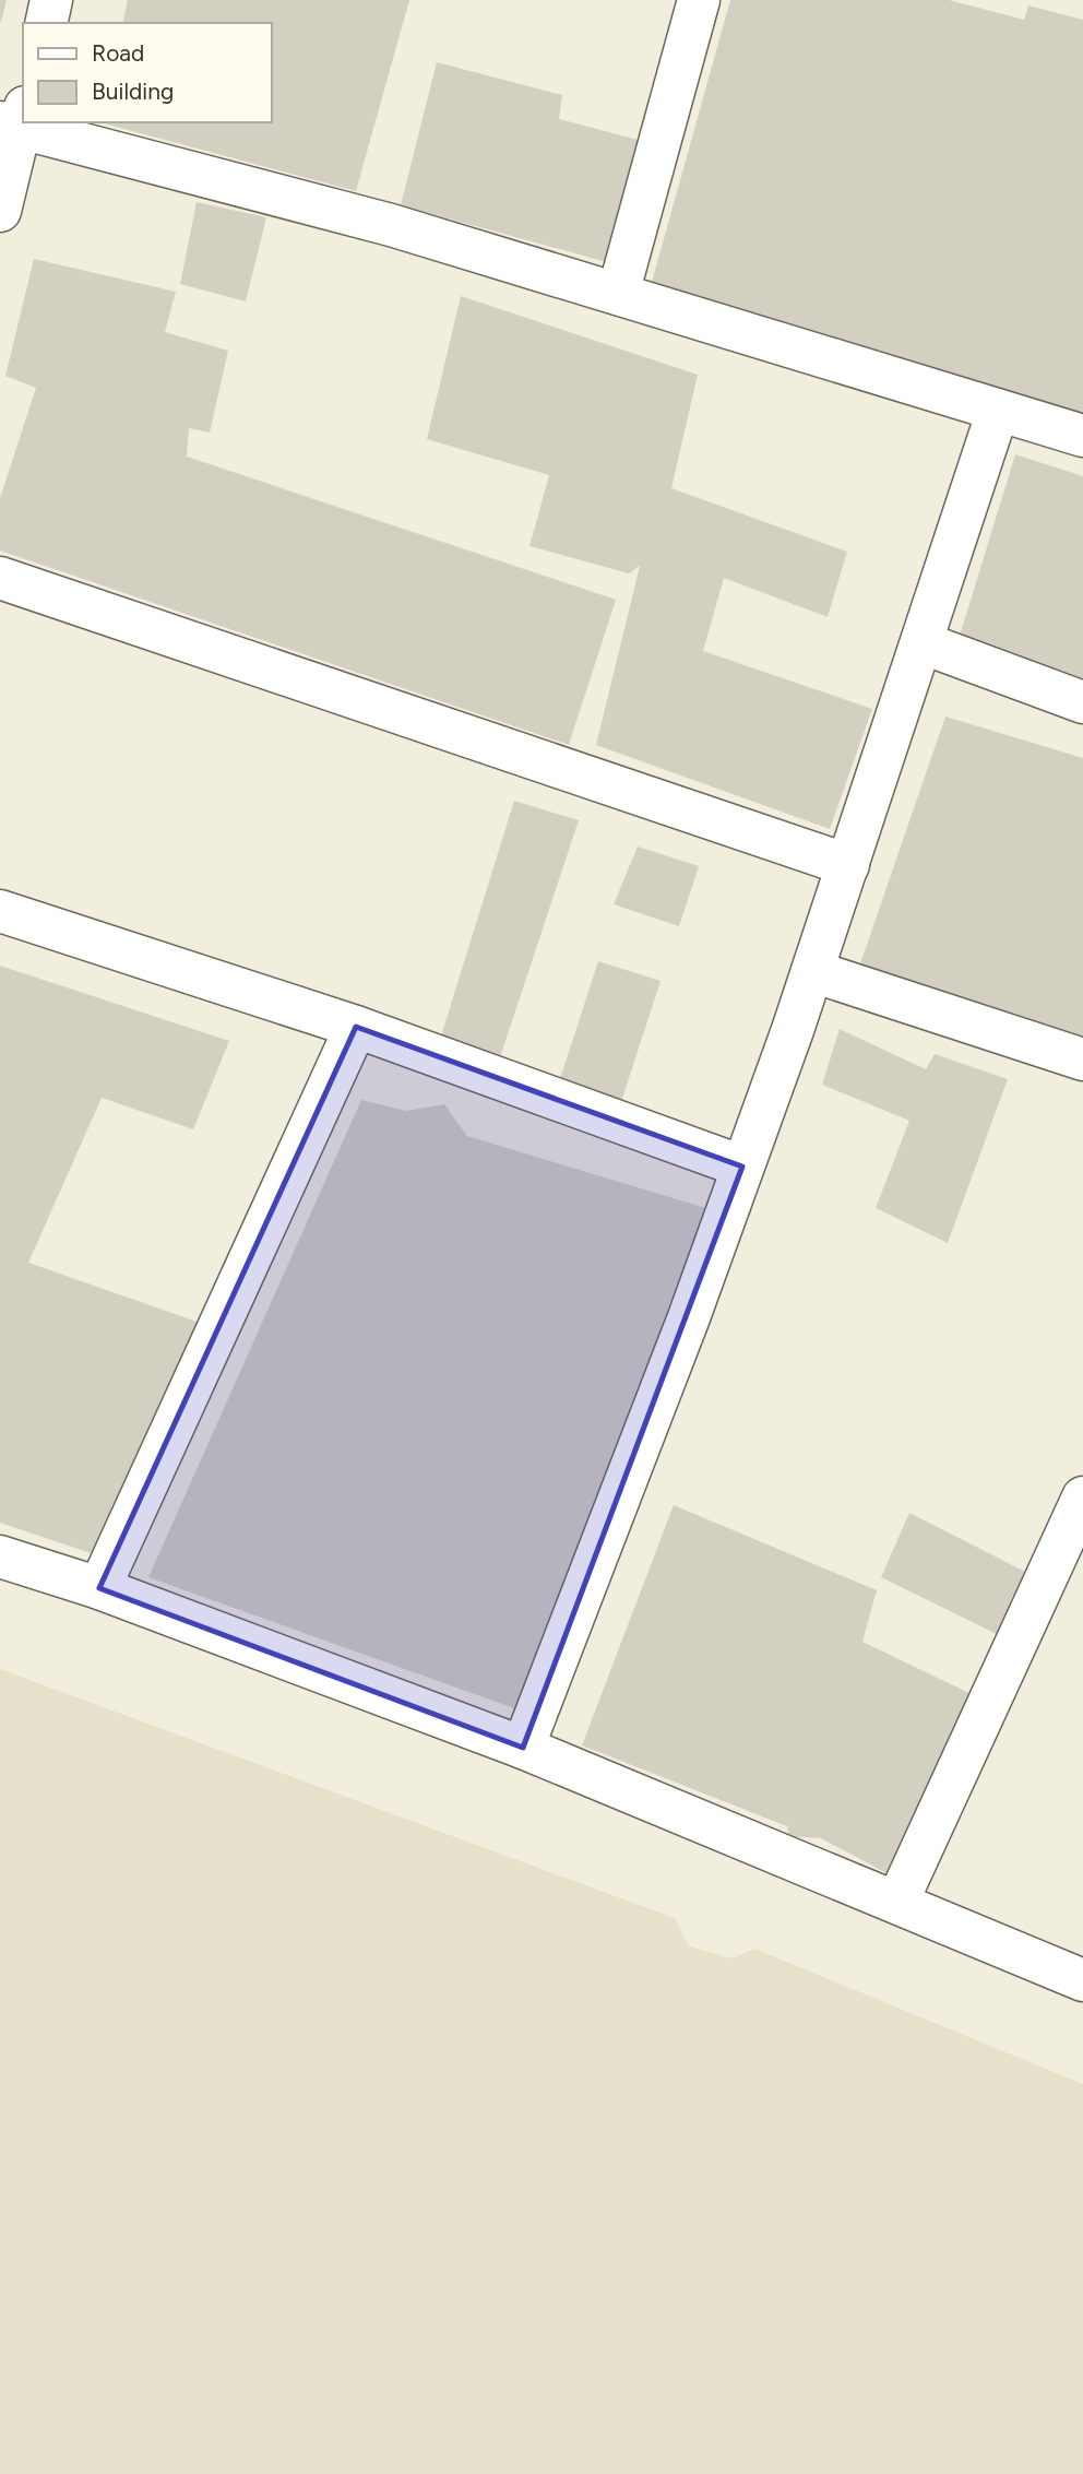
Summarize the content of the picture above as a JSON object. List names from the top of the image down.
{
  "legend": ["Road", "Building"]
}
